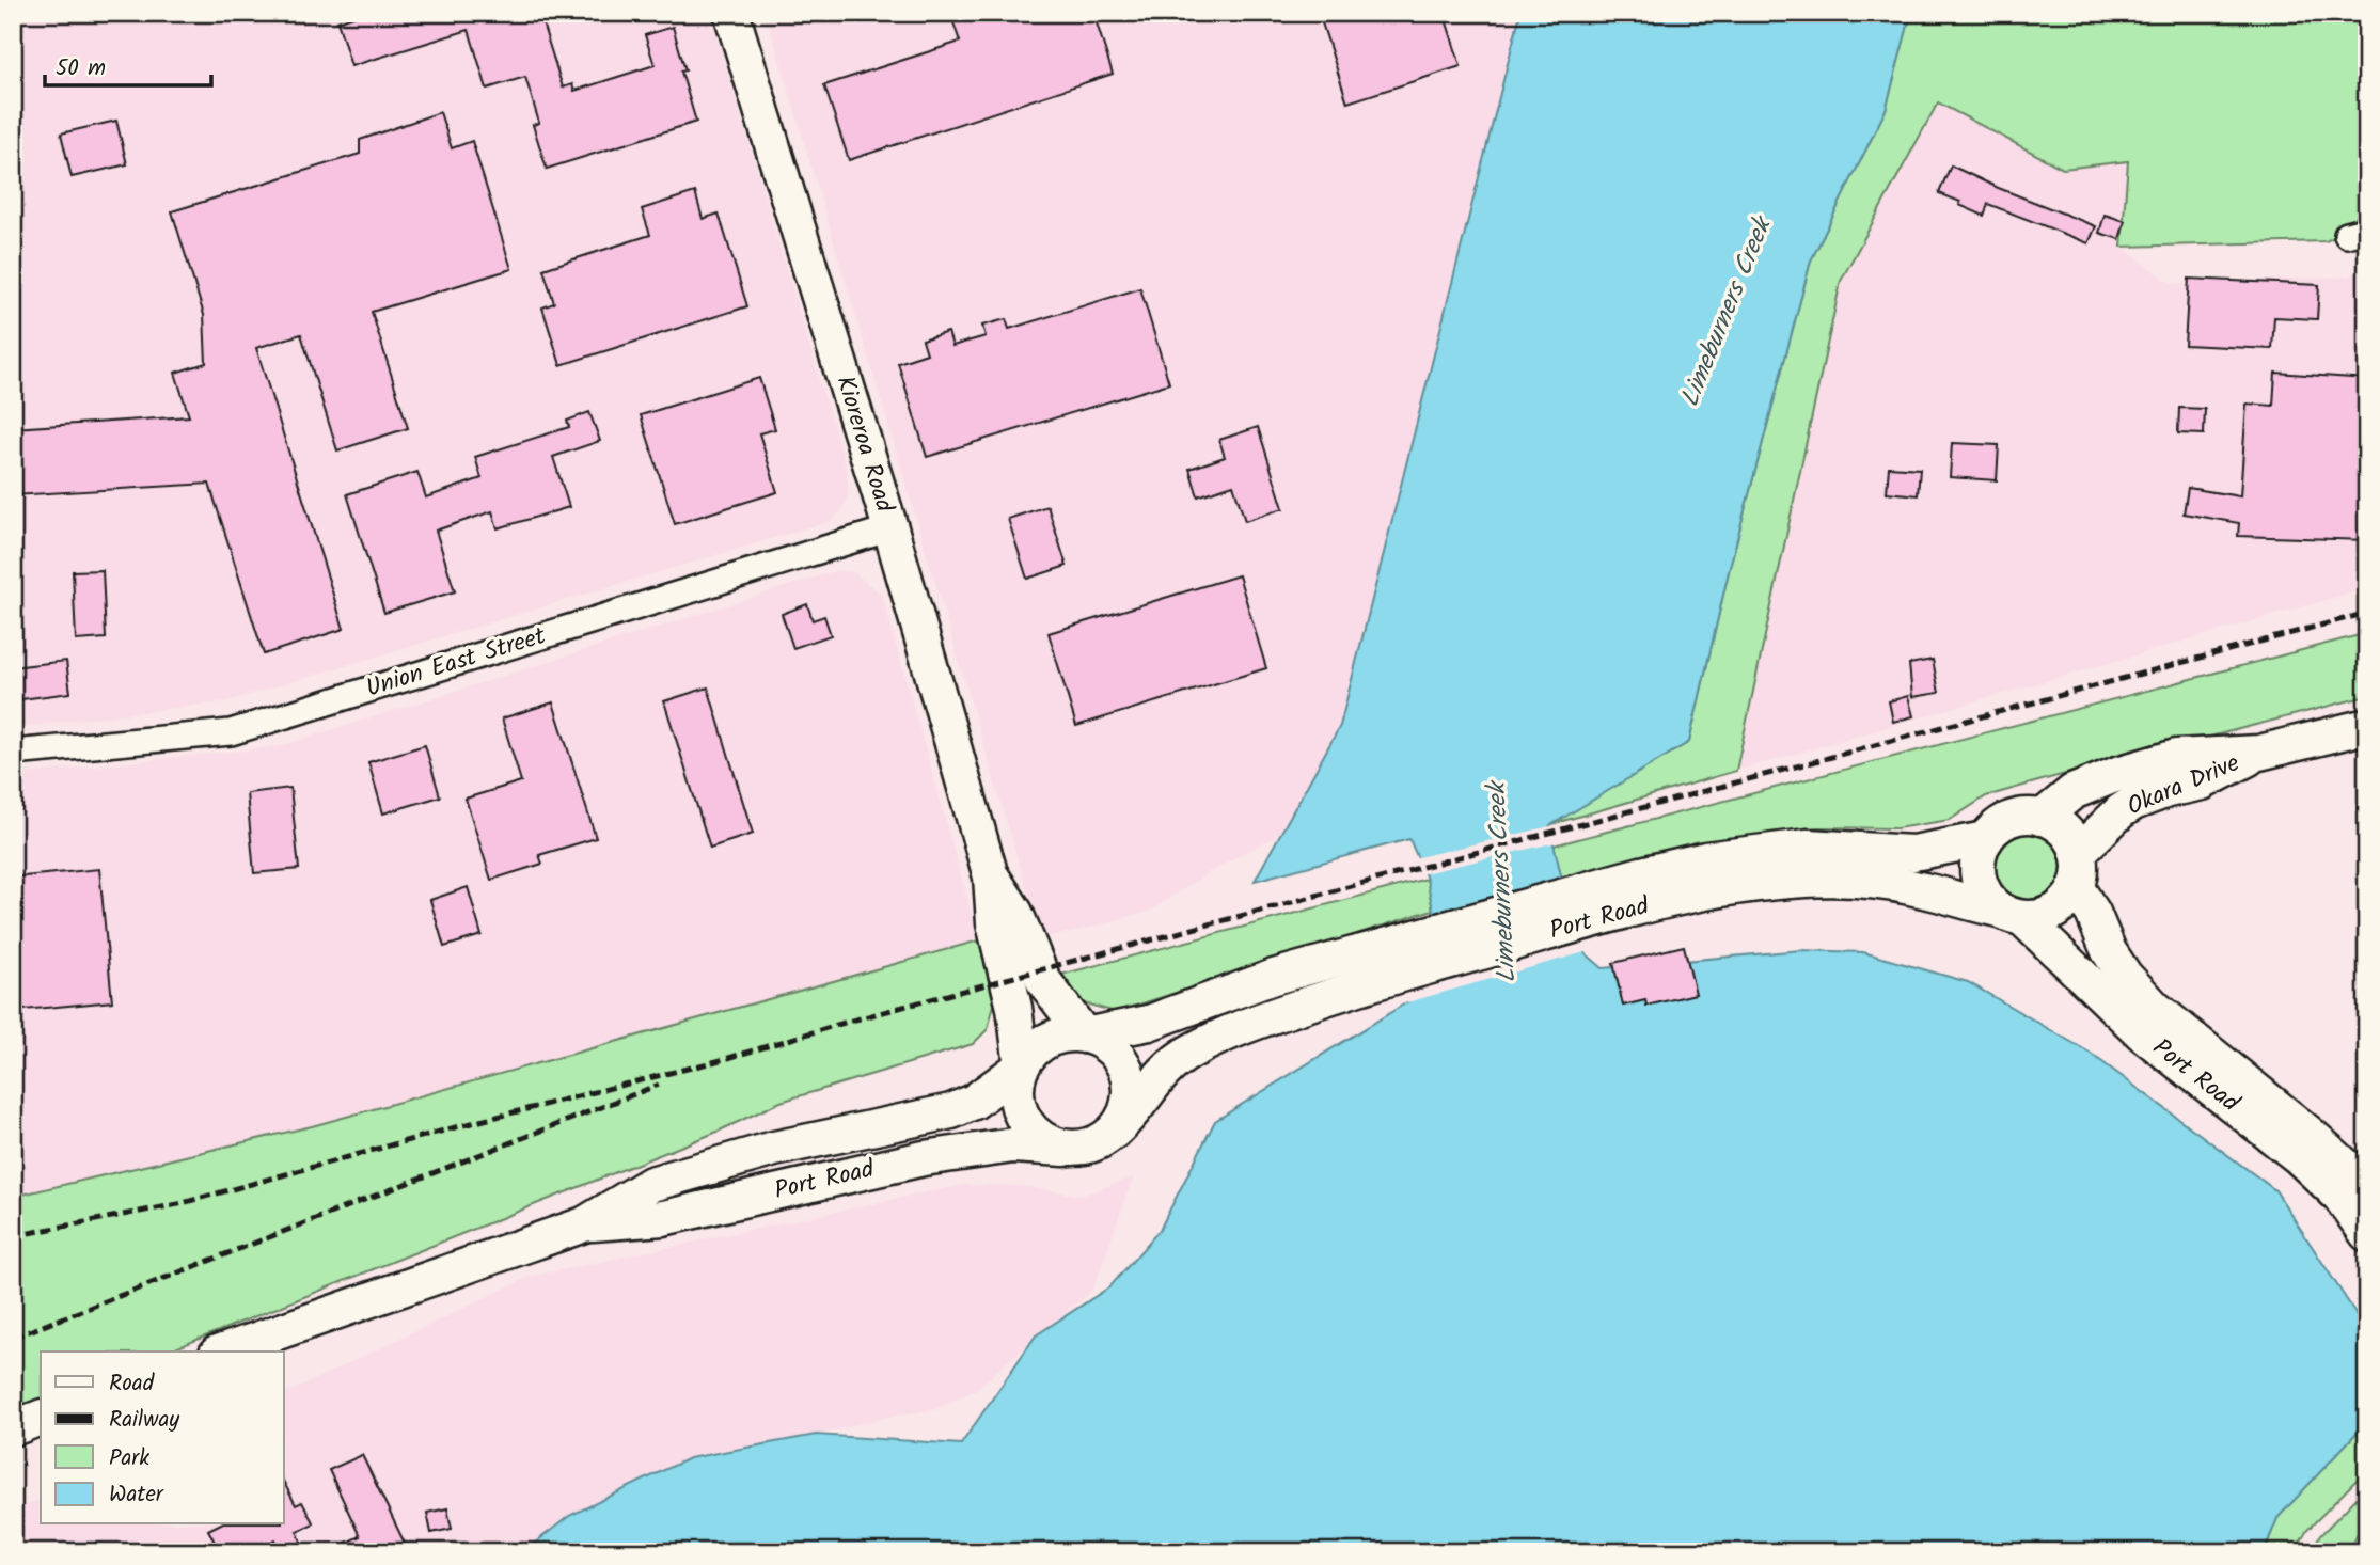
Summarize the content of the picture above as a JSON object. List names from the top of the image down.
{
  "streets": {
    "main road": ["Kioreroa Road", "Okara Drive", "Port Road"],
    "street": ["Union East Street"]
  },
  "crossings": [
    ["Kioreroa Road", "Union East Street"],
    ["Kioreroa Road", "Port Road"],
    ["Okara Drive", "Port Road"]
  ],
  "water": ["Limeburners Creek"],
  "legend": [
    "Road",
    "Railway",
    "Park",
    "Water"
  ],
  "scale_bar": "50 m"
}
